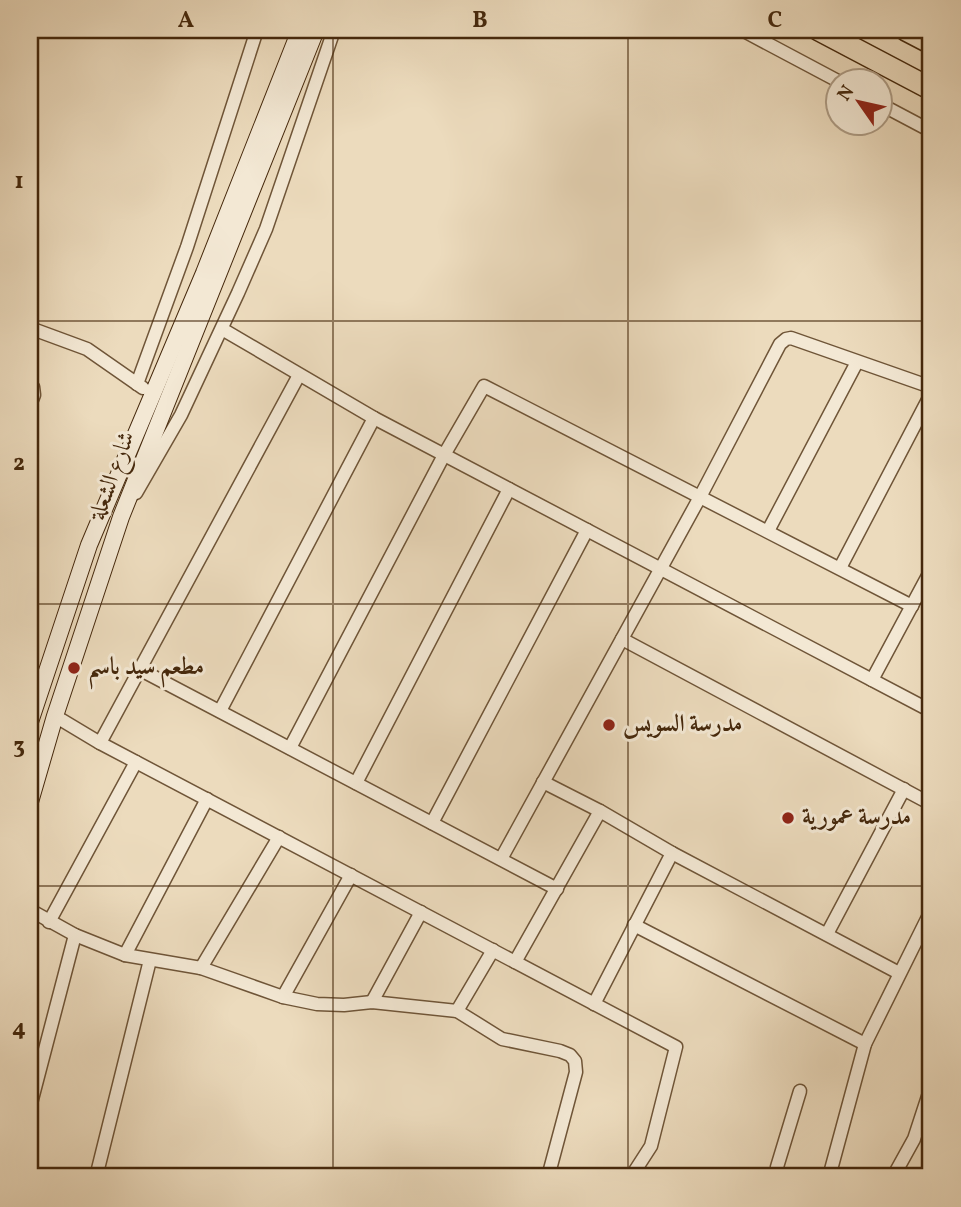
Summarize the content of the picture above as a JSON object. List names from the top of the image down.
{
  "streets": {
    "main road": ["شارع الشعلة"]
  },
  "places": ["مطعم سيد باسم", "مدرسة السويس", "مدرسة عمورية"],
  "north": "top left",
  "grid": {
    "columns": ["A", "B", "C"],
    "rows": [
      "1",
      "2",
      "3",
      "4"
    ]
  }
}
